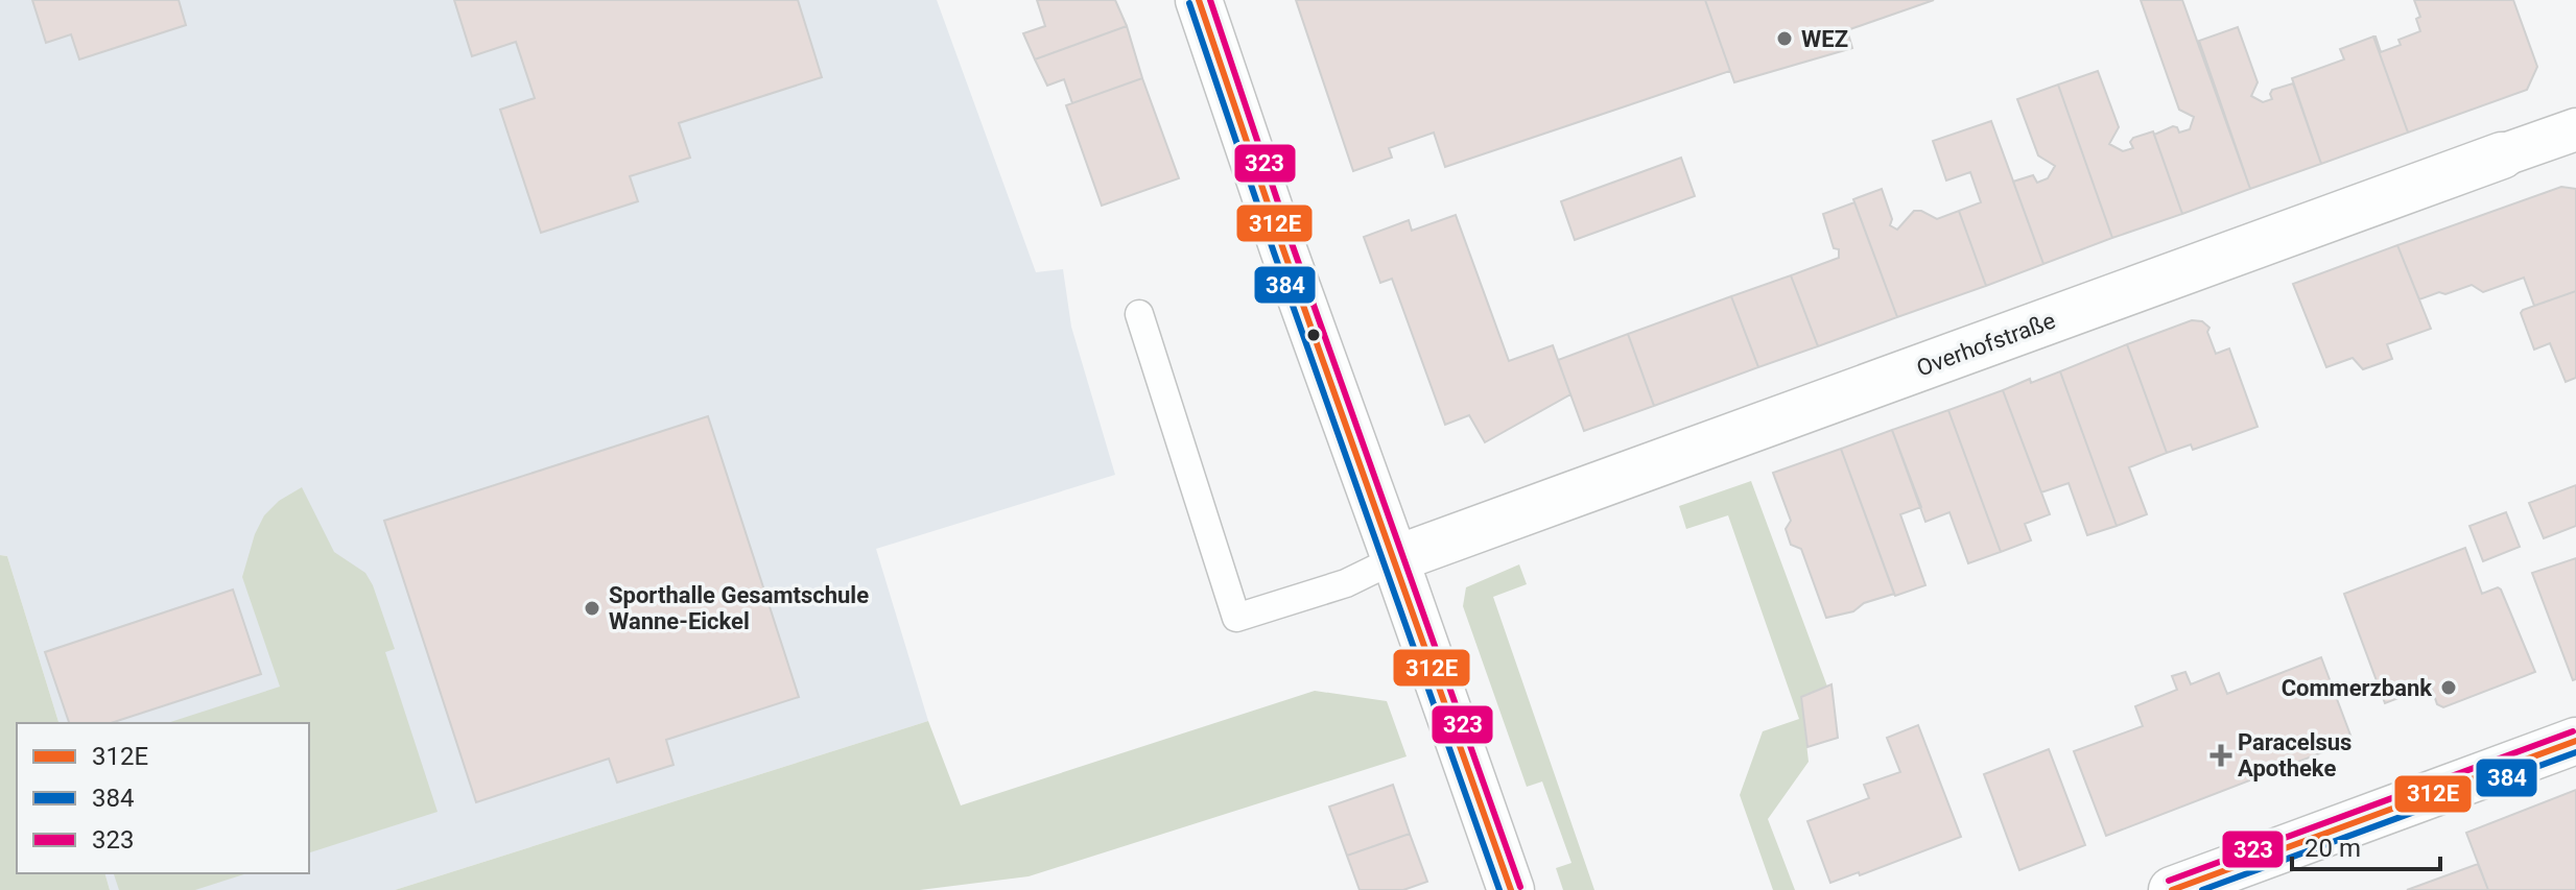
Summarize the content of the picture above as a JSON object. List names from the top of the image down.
{
  "streets": {
    "street": ["Overhofstraße"]
  },
  "places": {
    "other": ["WEZ", "Sporthalle Gesamtschule Wanne-Eickel", "Commerzbank"],
    "health": ["Paracelsus Apotheke"]
  },
  "lines": ["transit line 312E", "transit line 323", "transit line 384"],
  "legend": ["312E", "384", "323"],
  "scale_bar": "20 m"
}
